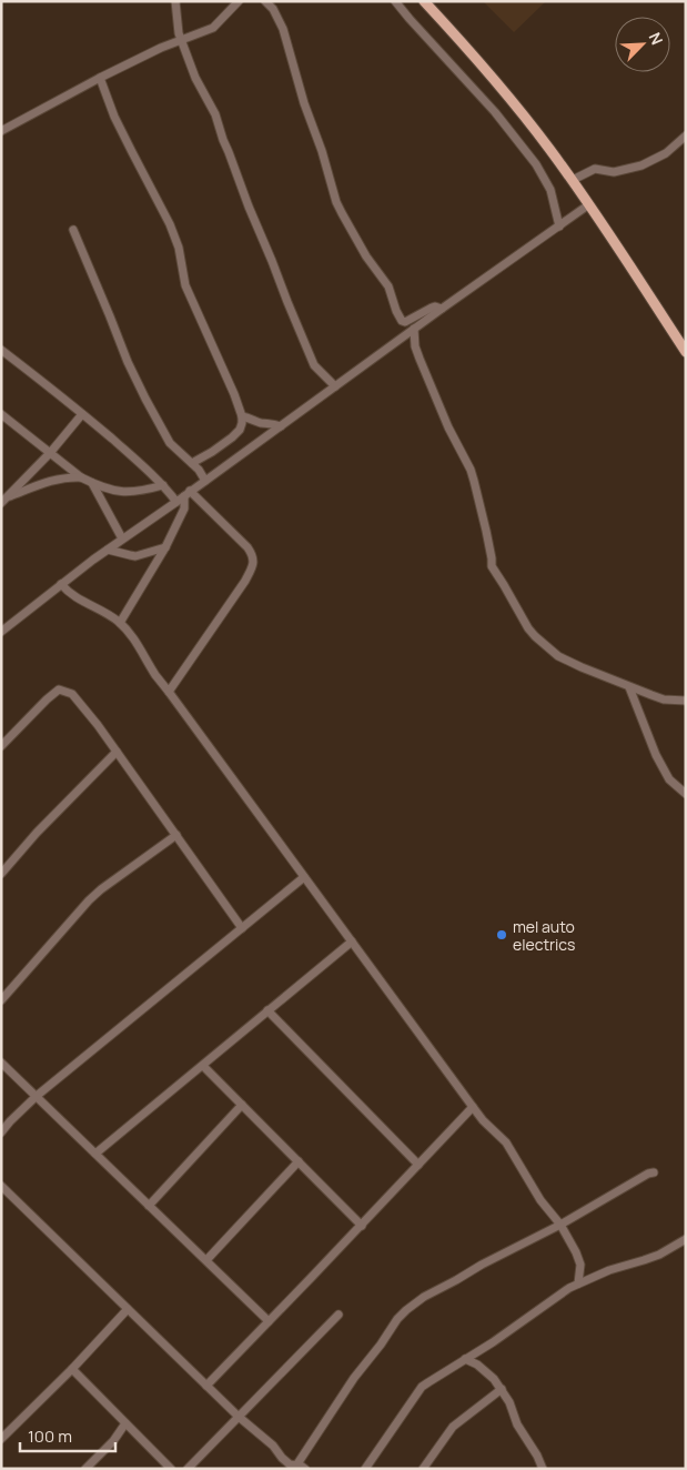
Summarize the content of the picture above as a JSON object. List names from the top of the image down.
{
  "places": ["mel auto electrics"],
  "scale_bar": "100 m",
  "north": "top right"
}
